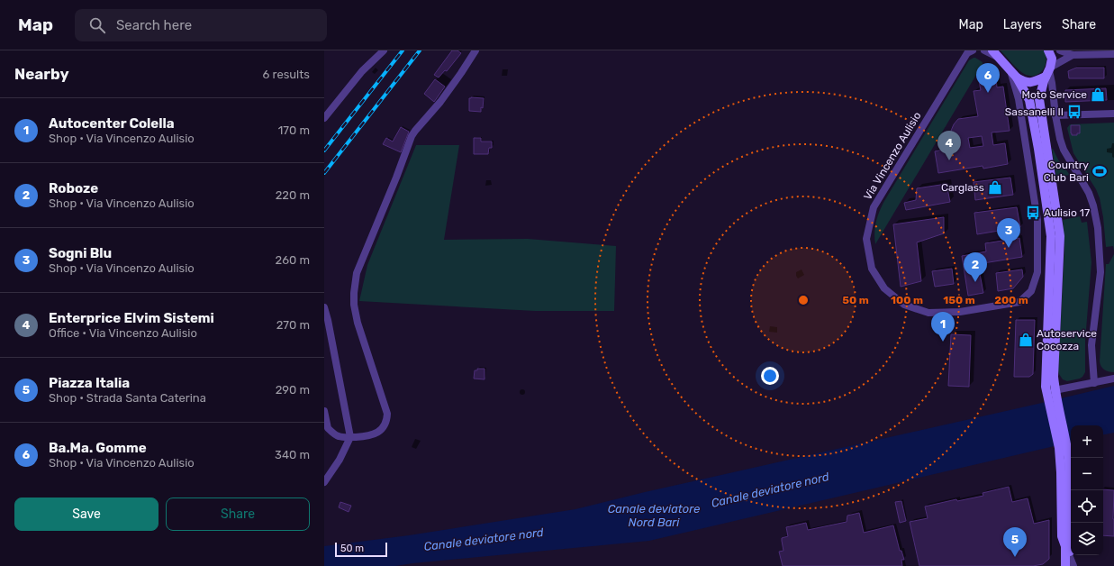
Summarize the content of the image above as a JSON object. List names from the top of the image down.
{
  "streets": {
    "street": ["Via Vincenzo Aulisio"]
  },
  "water": ["Canale deviatore nord", "Canale deviatore Nord Bari"],
  "places": {
    "shop": ["Moto Service", "Carglass", "Autoservice Cocozza"],
    "bus stop": ["Sassanelli II", "Aulisio 17"],
    "sports": ["Country Club Bari"]
  },
  "scale_bar": "50 m",
  "page": {
    "header": "Map",
    "search": "Search here",
    "nav": ["Map", "Layers", "Share"],
    "heading": ["Nearby", "6 results"],
    "pins": [
      "6",
      "4",
      "3",
      "2",
      "1",
      "5"
    ],
    "list": [
      {
        "mark": "1",
        "name": "Autocenter Colella",
        "note": "Shop · Via Vincenzo Aulisio",
        "value": "170 m"
      },
      {
        "mark": "2",
        "name": "Roboze",
        "note": "Shop · Via Vincenzo Aulisio",
        "value": "220 m"
      },
      {
        "mark": "3",
        "name": "Sogni Blu",
        "note": "Shop · Via Vincenzo Aulisio",
        "value": "260 m"
      },
      {
        "mark": "4",
        "name": "Enterprice Elvim Sistemi",
        "note": "Office · Via Vincenzo Aulisio",
        "value": "270 m"
      },
      {
        "mark": "5",
        "name": "Piazza Italia",
        "note": "Shop · Strada Santa Caterina",
        "value": "290 m"
      },
      {
        "mark": "6",
        "name": "Ba.Ma. Gomme",
        "note": "Shop · Via Vincenzo Aulisio",
        "value": "340 m"
      }
    ],
    "map_buttons": ["+", "−"],
    "buttons": ["Save", "Share"],
    "scale": "50 m"
  },
  "rings": [
    "50 m",
    "100 m",
    "150 m",
    "200 m"
  ]
}
